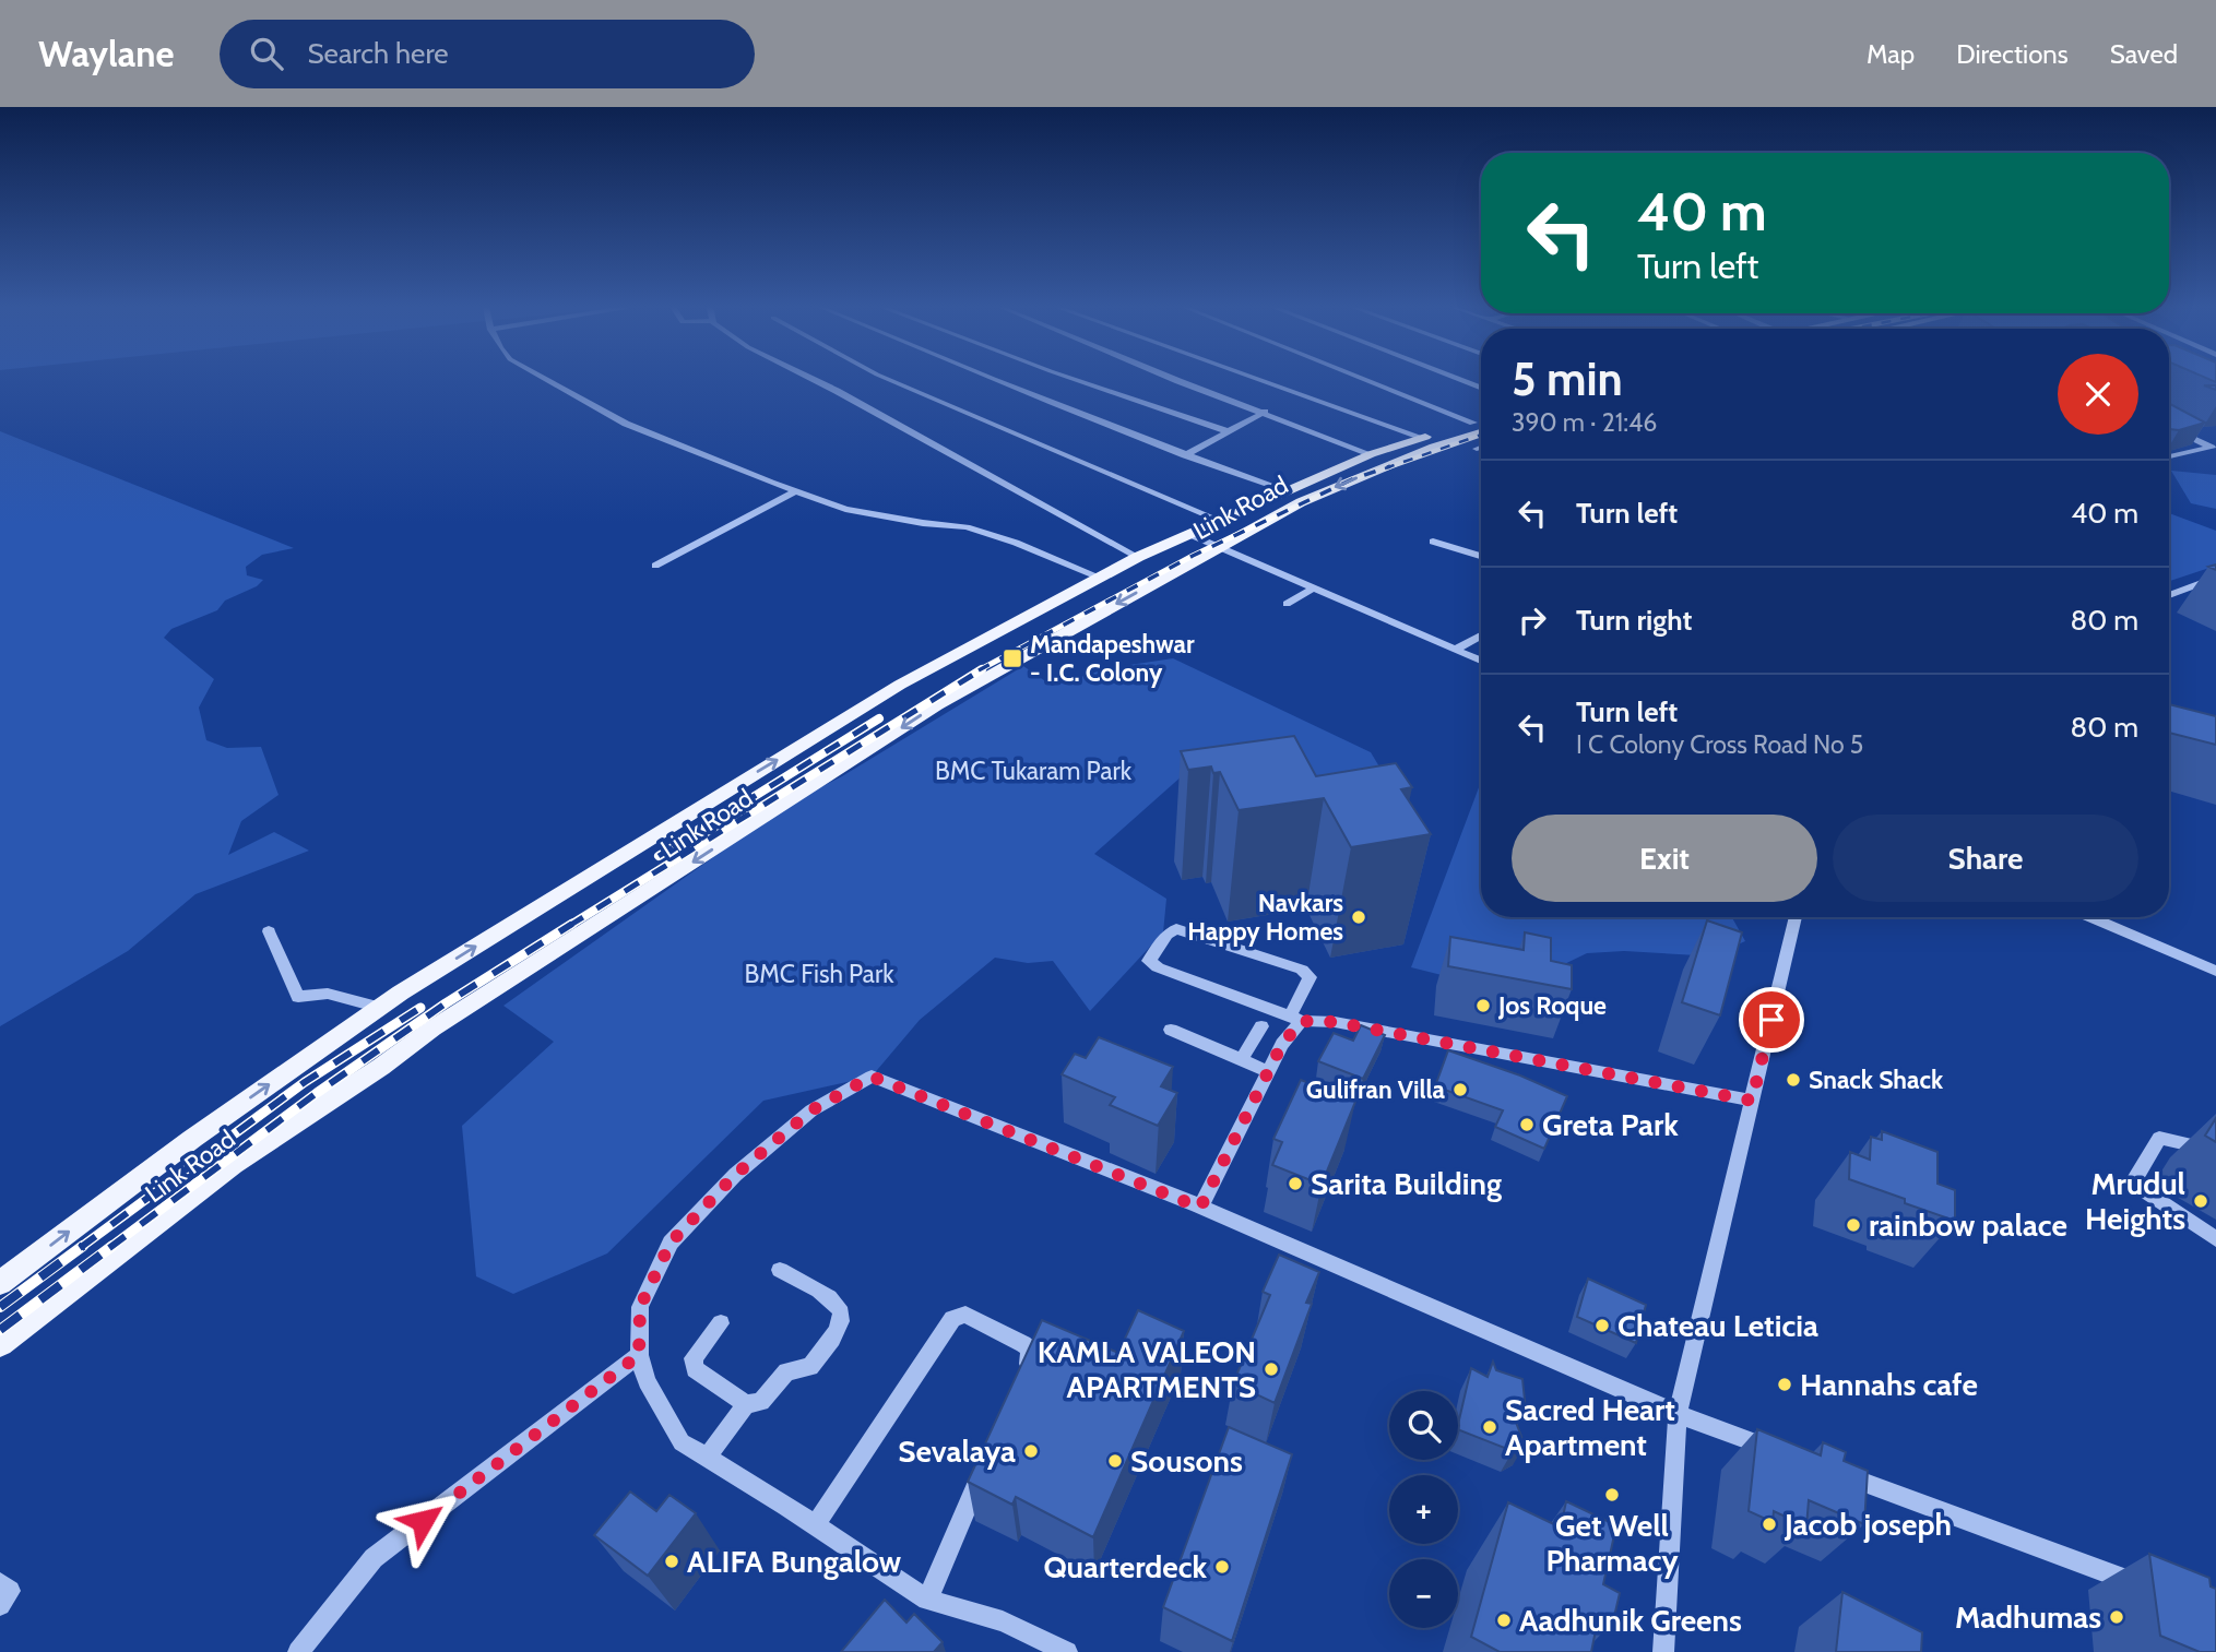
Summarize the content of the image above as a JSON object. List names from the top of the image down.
{
  "streets": {
    "main road": ["Link Road"]
  },
  "parks": ["BMC Tukaram Park", "BMC Fish Park"],
  "places": {
    "transit": ["Mandapeshwar - I.C. Colony"],
    "other": [
      "Navkars Happy Homes",
      "Jos Roque",
      "Snack Shack",
      "Gulifran Villa",
      "Greta Park",
      "Sarita Building",
      "Mrudul Heights",
      "rainbow palace",
      "Chateau Leticia",
      "KAMLA VALEON APARTMENTS",
      "Hannahs cafe",
      "Sacred Heart Apartment",
      "Sevalaya",
      "Sousons",
      "Get Well Pharmacy",
      "Jacob joseph",
      "ALIFA Bungalow",
      "Quarterdeck",
      "Madhumas",
      "Aadhunik Greens"
    ]
  },
  "page": {
    "header": "Waylane",
    "search": "Search here",
    "nav": ["Map", "Directions", "Saved"],
    "turn": ["40 m", "Turn left"],
    "heading": ["5 min", "390 m · 21:46"],
    "list": [
      {
        "name": "Turn left",
        "value": "40 m"
      },
      {
        "name": "Turn right",
        "value": "80 m"
      },
      {
        "name": "Turn left",
        "note": "I C Colony Cross Road No 5",
        "value": "80 m"
      }
    ],
    "buttons": ["Exit", "Share"],
    "map_buttons": ["+", "−"]
  }
}
